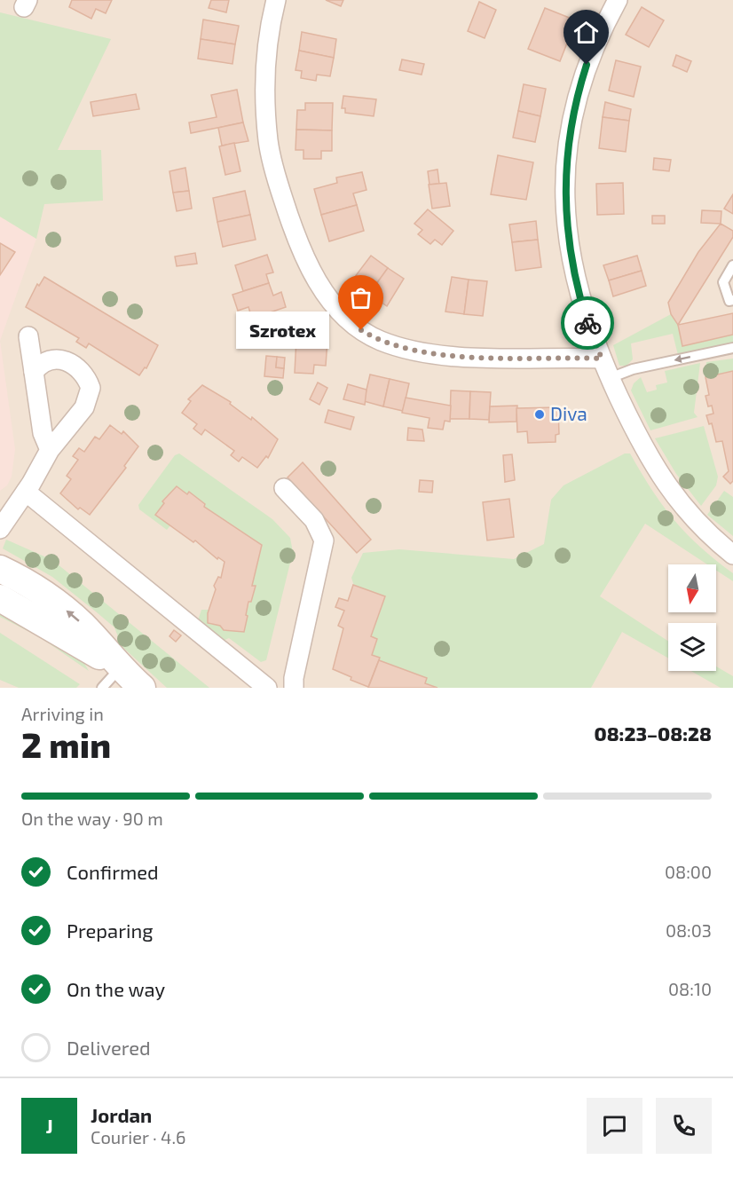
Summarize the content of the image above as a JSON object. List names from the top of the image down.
{
  "places": ["Szrotex", "Diva"],
  "north": "bottom",
  "page": {
    "bubble": "Szrotex",
    "heading": ["2 min", "Arriving in", "08:23–08:28"],
    "panel": ["Jordan", "Courier · 4.6"],
    "bar": "On the way · 90 m",
    "list": [
      ["Confirmed", "08:00"],
      ["Preparing", "08:03"],
      ["On the way", "08:10"],
      "Delivered"
    ],
    "round": "J"
  }
}
